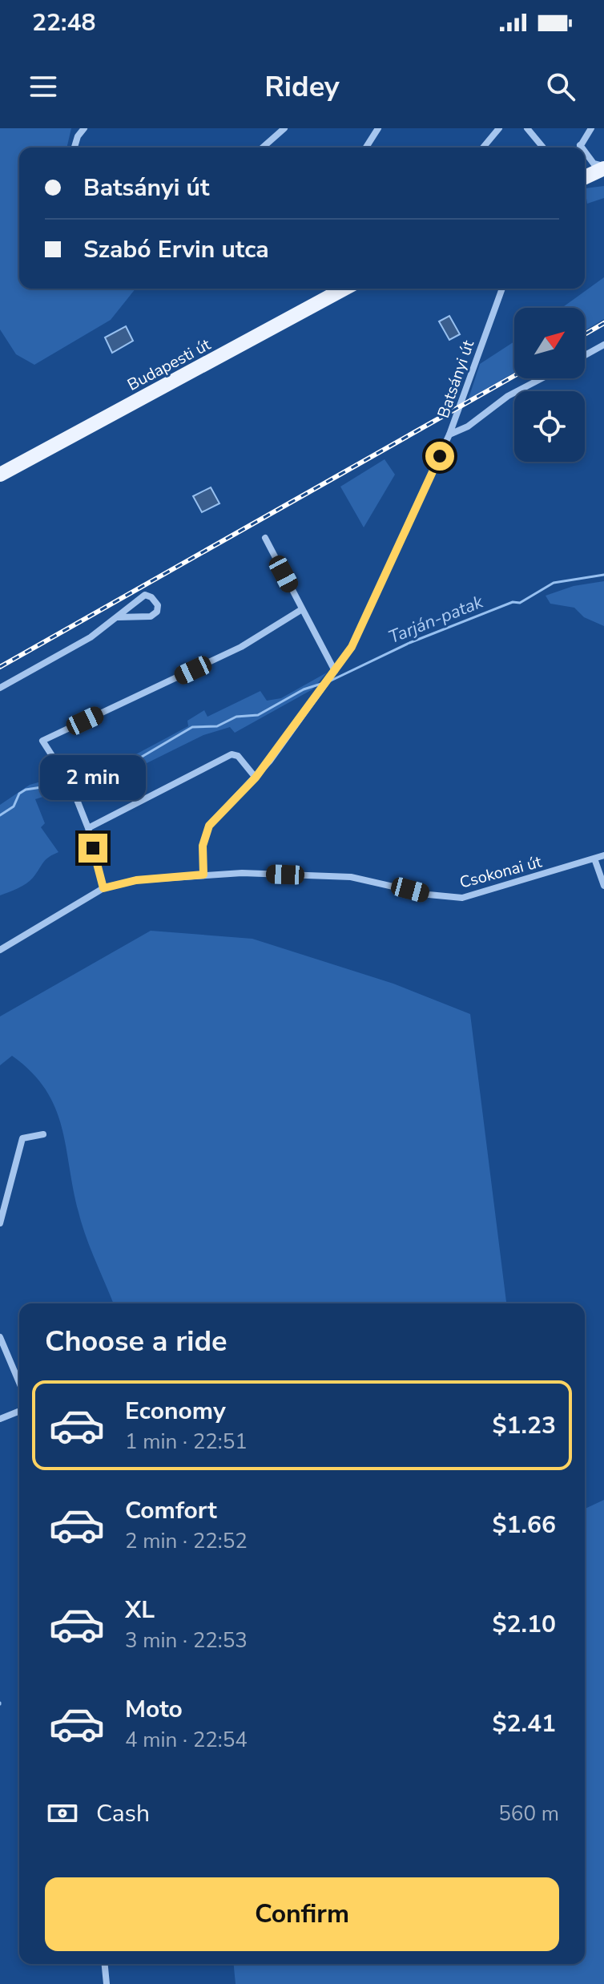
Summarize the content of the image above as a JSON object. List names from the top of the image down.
{
  "streets": {
    "main road": ["Budapesti út"],
    "street": ["Batsányi út", "Csokonai út"]
  },
  "crossings": [
    ["Batsányi út", "Csokonai út"]
  ],
  "water": ["Tarján-patak"],
  "north": "top right",
  "page": {
    "status": "22:48",
    "header": "Ridey",
    "banner": ["Batsányi út", "Szabó Ervin utca"],
    "bubble": "2 min",
    "heading": "Choose a ride",
    "list": [
      {
        "name": "Economy",
        "note": "1 min · 22:51",
        "value": "$1.23"
      },
      {
        "name": "Comfort",
        "note": "2 min · 22:52",
        "value": "$1.66"
      },
      {
        "name": "XL",
        "note": "3 min · 22:53",
        "value": "$2.10"
      },
      {
        "name": "Moto",
        "note": "4 min · 22:54",
        "value": "$2.41"
      }
    ],
    "pay": ["Cash", "560 m"],
    "buttons": "Confirm"
  }
}
